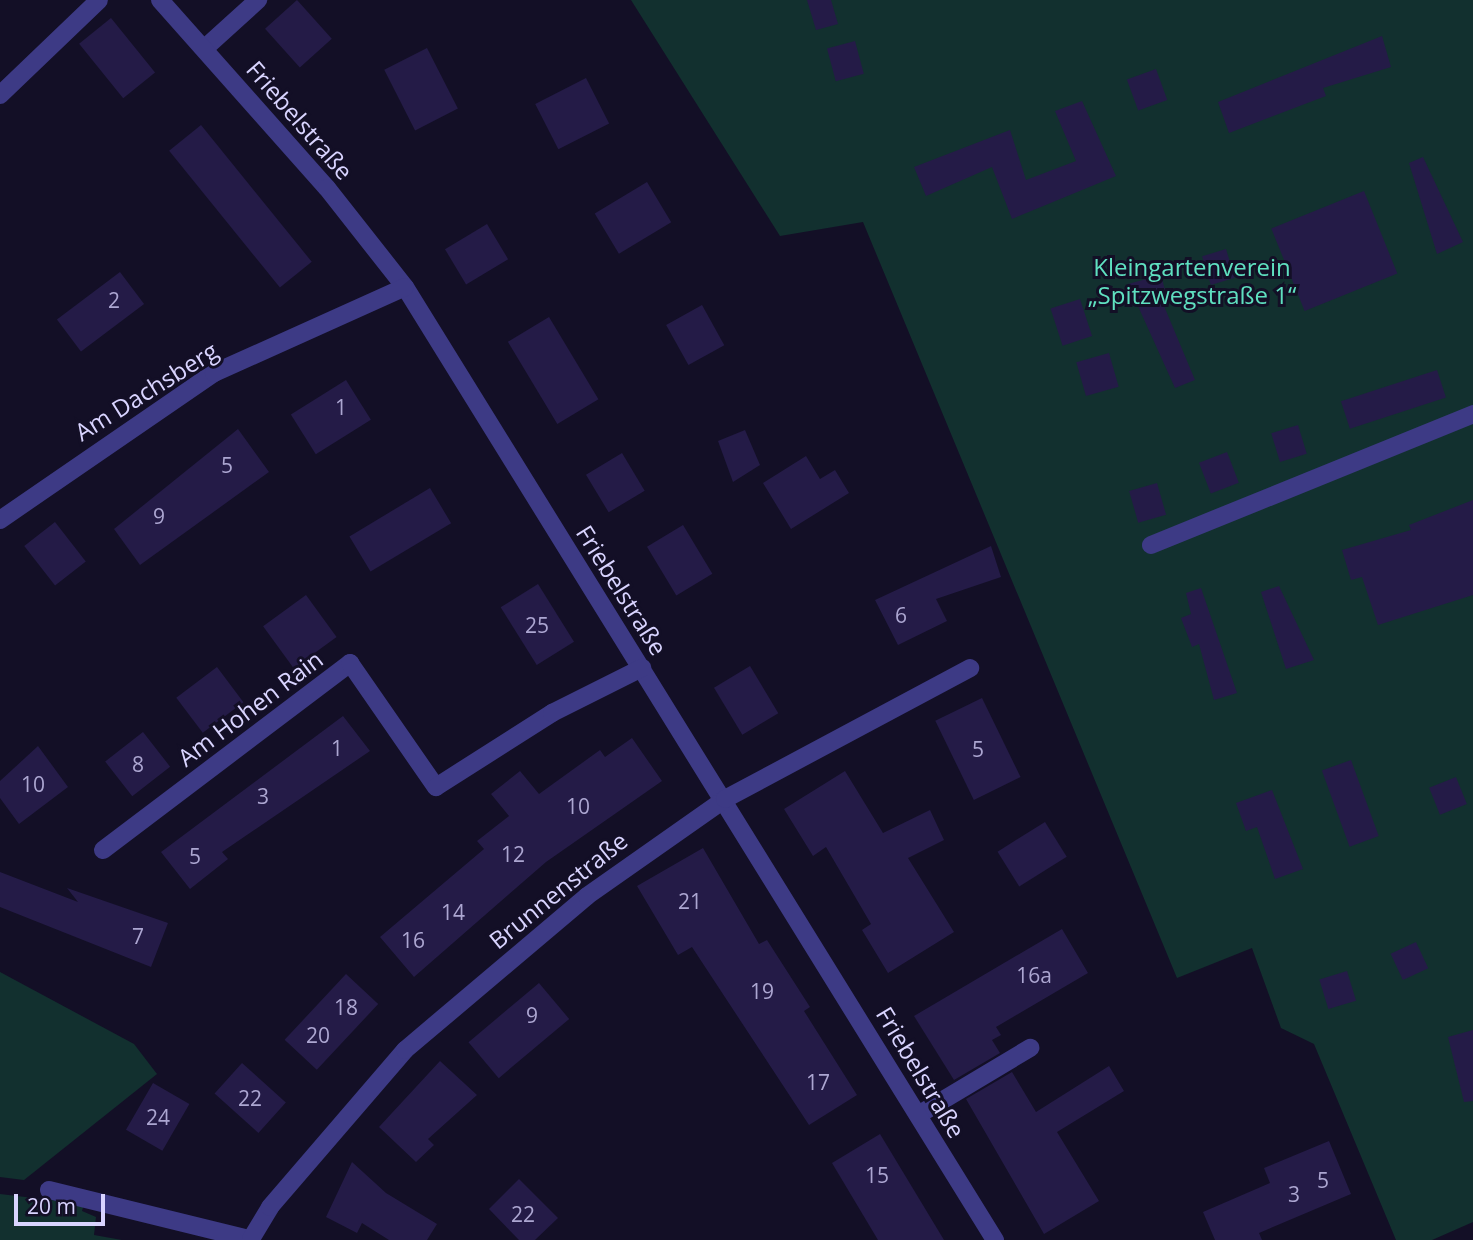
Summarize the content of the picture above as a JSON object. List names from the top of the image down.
{
  "streets": {
    "street": [
      "Friebelstraße",
      "Am Dachsberg",
      "Am Hohen Rain",
      "Brunnenstraße"
    ]
  },
  "crossings": [
    ["Friebelstraße", "Am Dachsberg"],
    ["Friebelstraße", "Am Hohen Rain"],
    ["Friebelstraße", "Brunnenstraße"]
  ],
  "parks": ["Kleingartenverein „Spitzwegstraße 1“"],
  "house_numbers": [
    "2",
    "1",
    "5",
    "9",
    "6",
    "25",
    "1",
    "5",
    "8",
    "10",
    "3",
    "10",
    "12",
    "5",
    "21",
    "14",
    "7",
    "16",
    "16a",
    "19",
    "18",
    "9",
    "20",
    "17",
    "22",
    "24",
    "15",
    "5",
    "3",
    "22"
  ],
  "scale_bar": "20 m"
}
